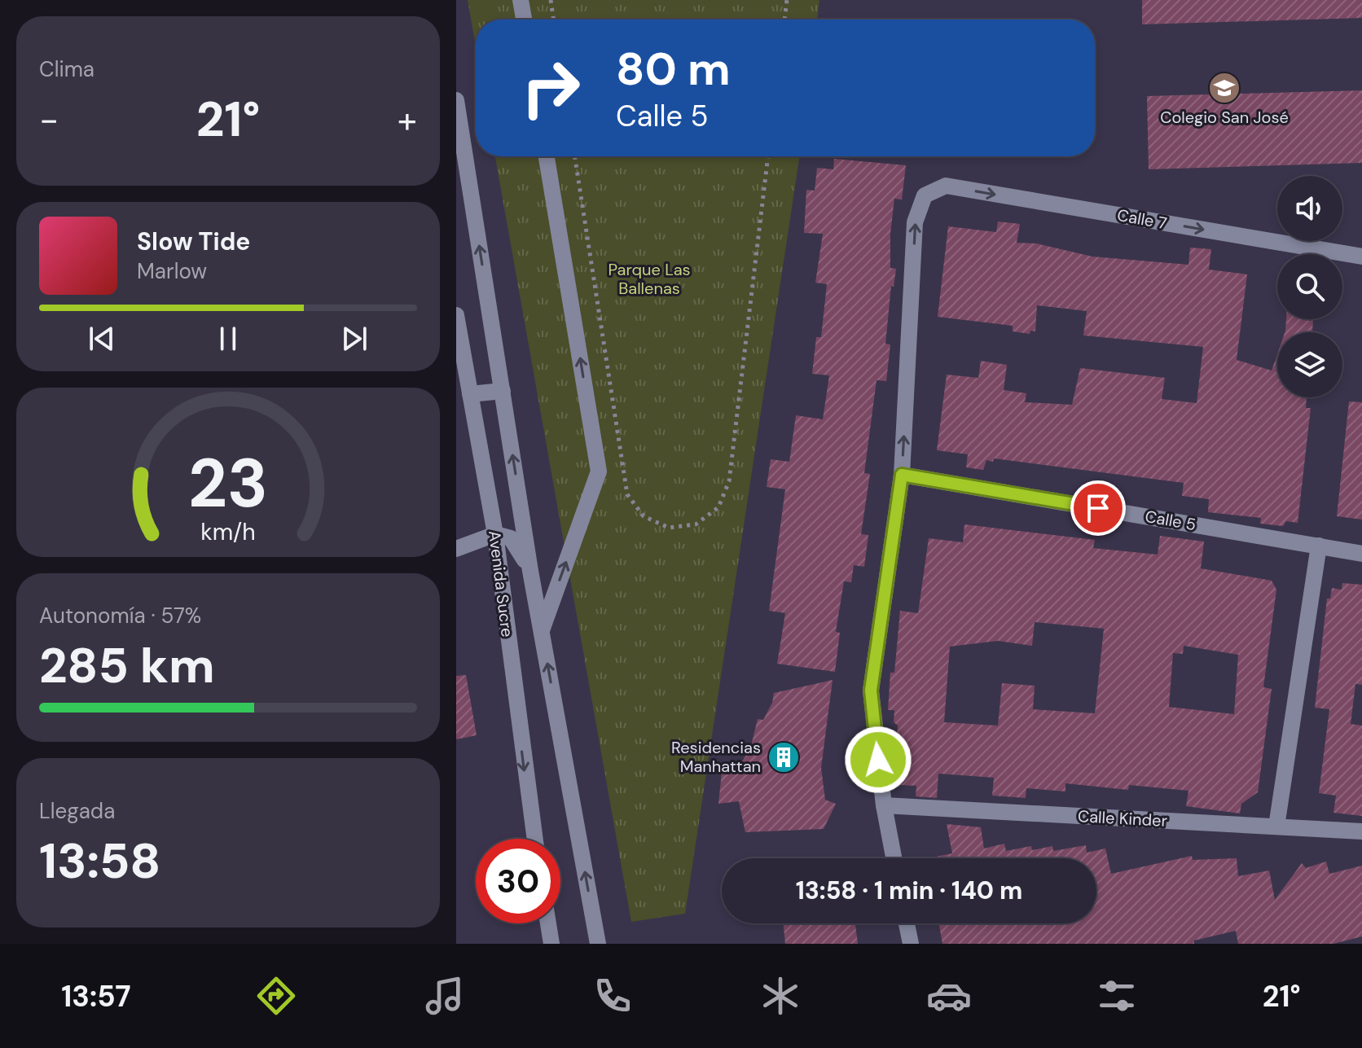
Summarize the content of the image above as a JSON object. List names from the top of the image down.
{
  "streets": {
    "street": [
      "Calle 7",
      "Calle 5",
      "Avenida Sucre",
      "Calle Kinder"
    ]
  },
  "crossings": [
    ["Calle 7", "Calle 5"]
  ],
  "parks": ["Parque Las Ballenas"],
  "places": {
    "school or university": ["Colegio San José"],
    "building": ["Residencias Manhattan"]
  },
  "page": {
    "tile": [
      "Clima",
      ["Autonomía · 57%", "285 km"],
      ["Llegada", "13:58"]
    ],
    "turn": ["80 m", "Calle 5"],
    "heat": ["−", "21°", "+"],
    "song": ["Slow Tide", "Marlow"],
    "limit": "30",
    "trip": "13:58 · 1 min · 140 m",
    "tabs": ["13:57", "21°"],
    "gauge": ["23", "km/h"]
  }
}
